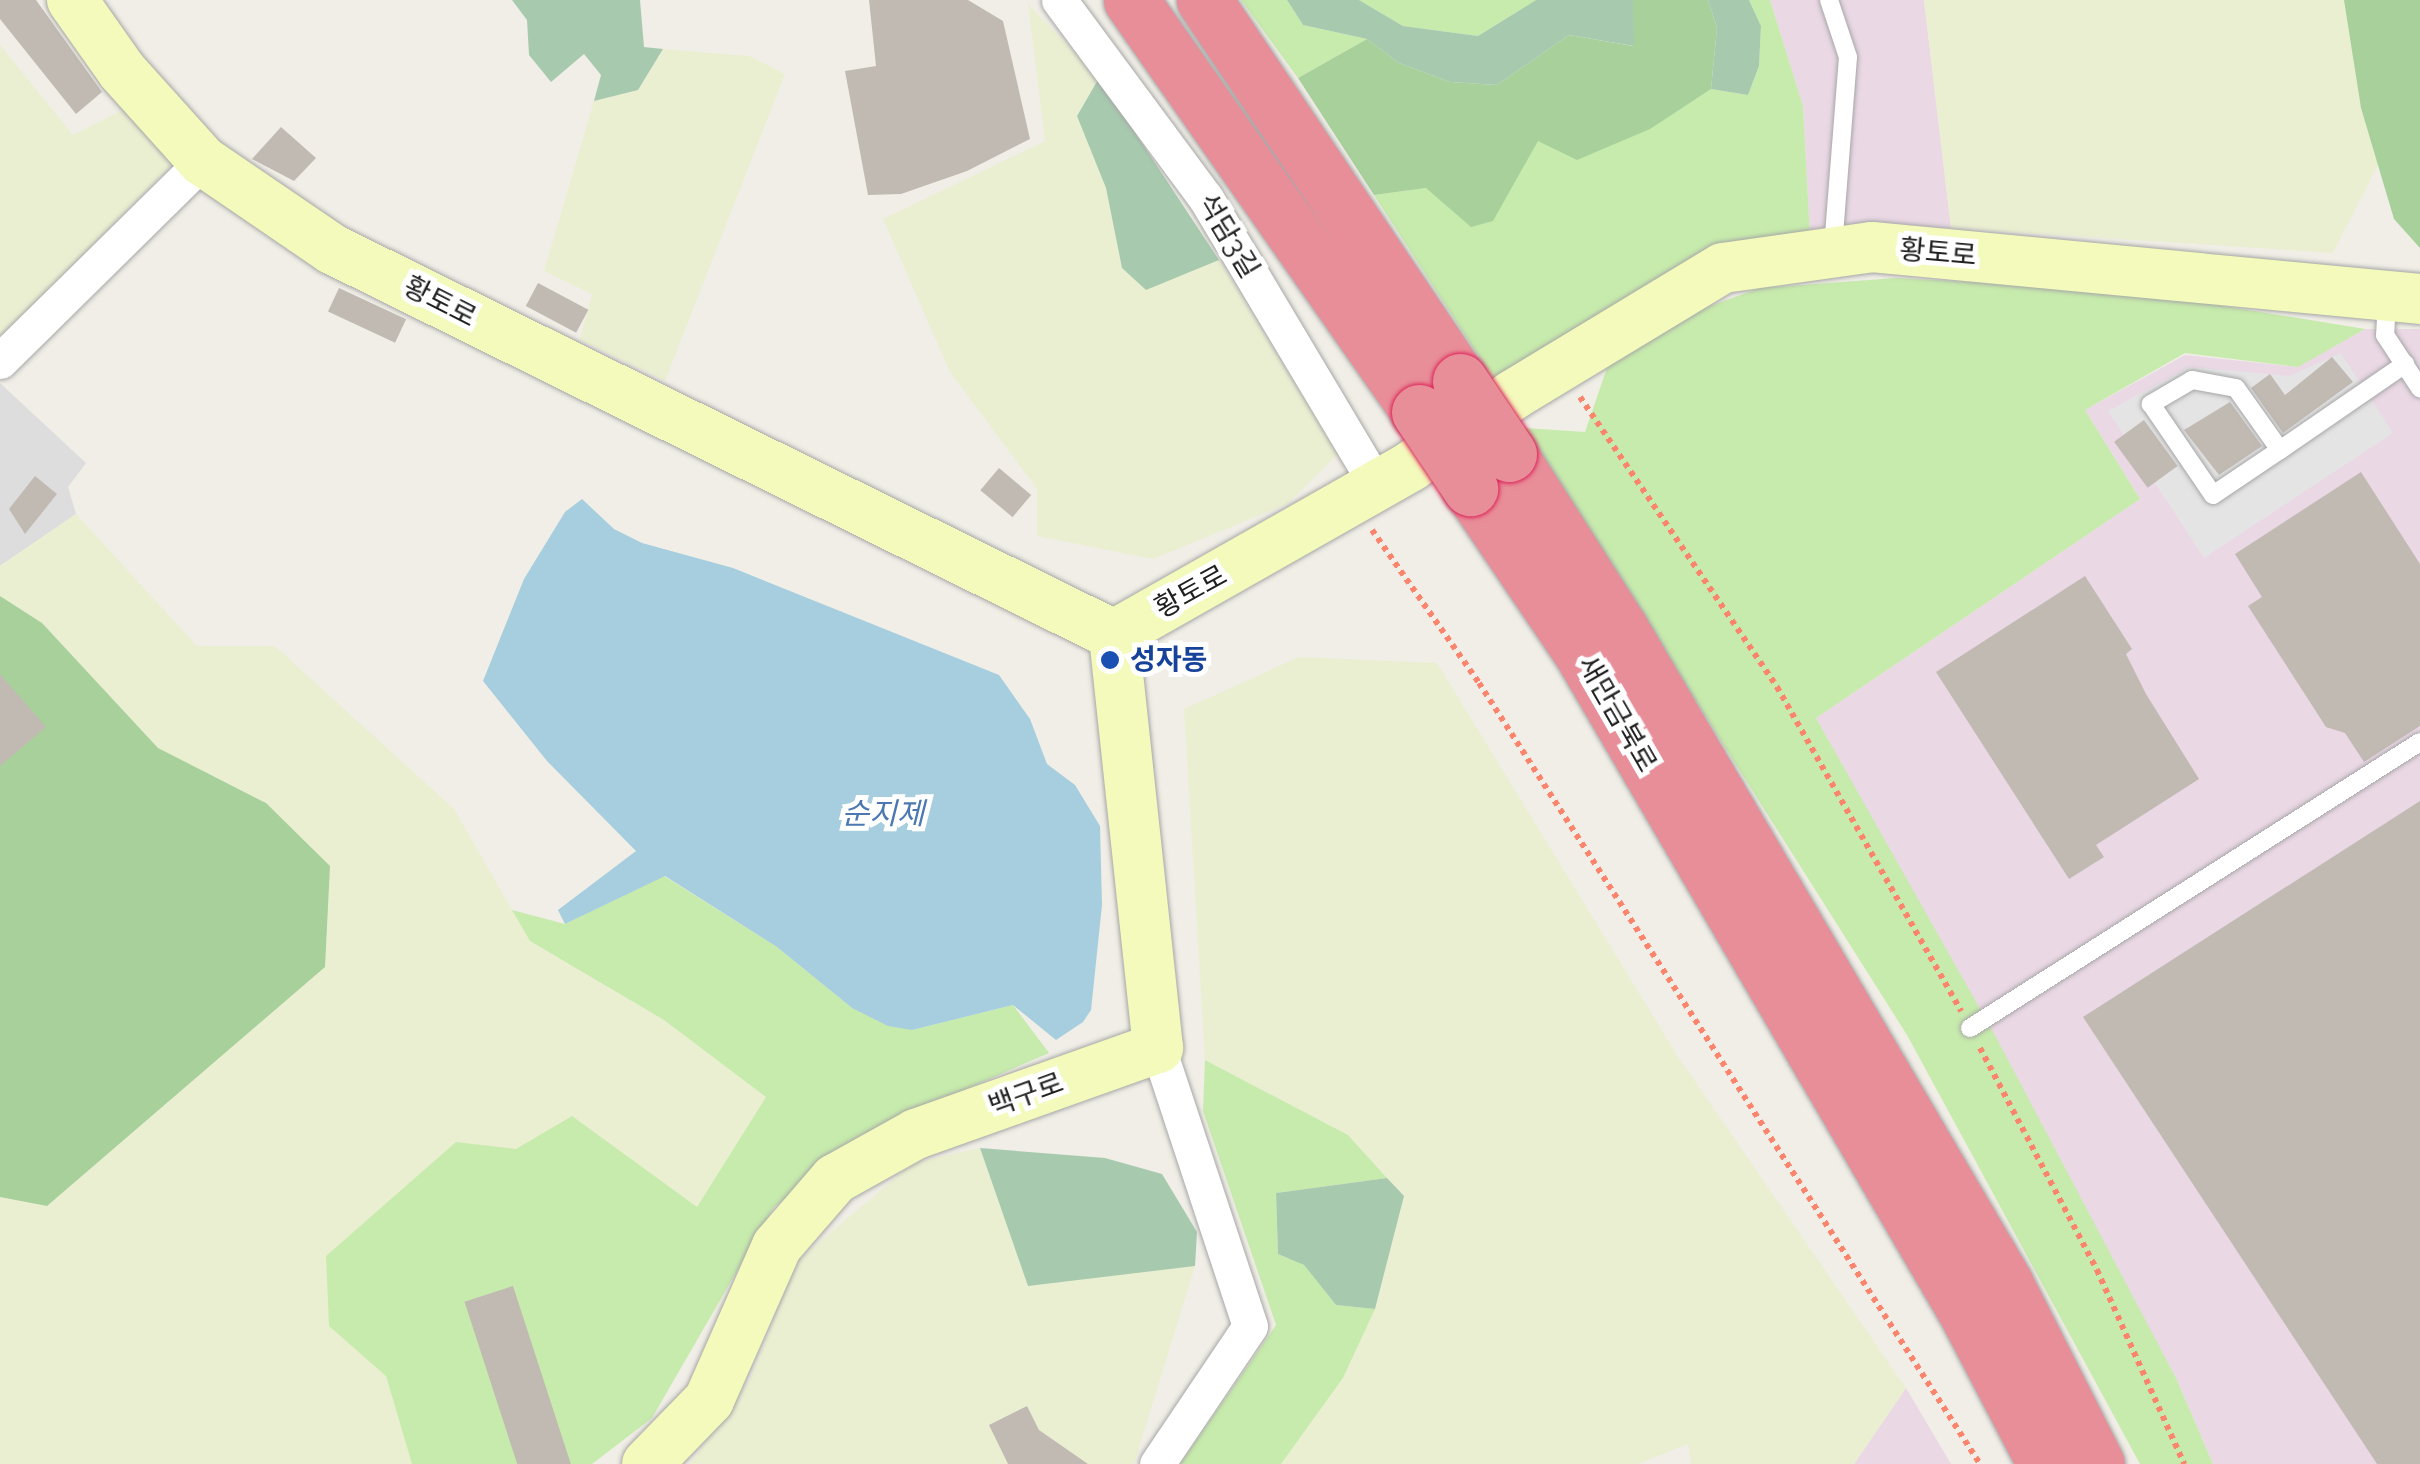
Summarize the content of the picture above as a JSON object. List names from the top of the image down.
{
  "streets": {
    "highway": ["새만금북로"],
    "main road": ["황토로", "백구로"],
    "street": ["석담3길"]
  },
  "crossings": [
    ["석담3길", "황토로"]
  ],
  "water": ["순지제"],
  "places": ["성자동"]
}
